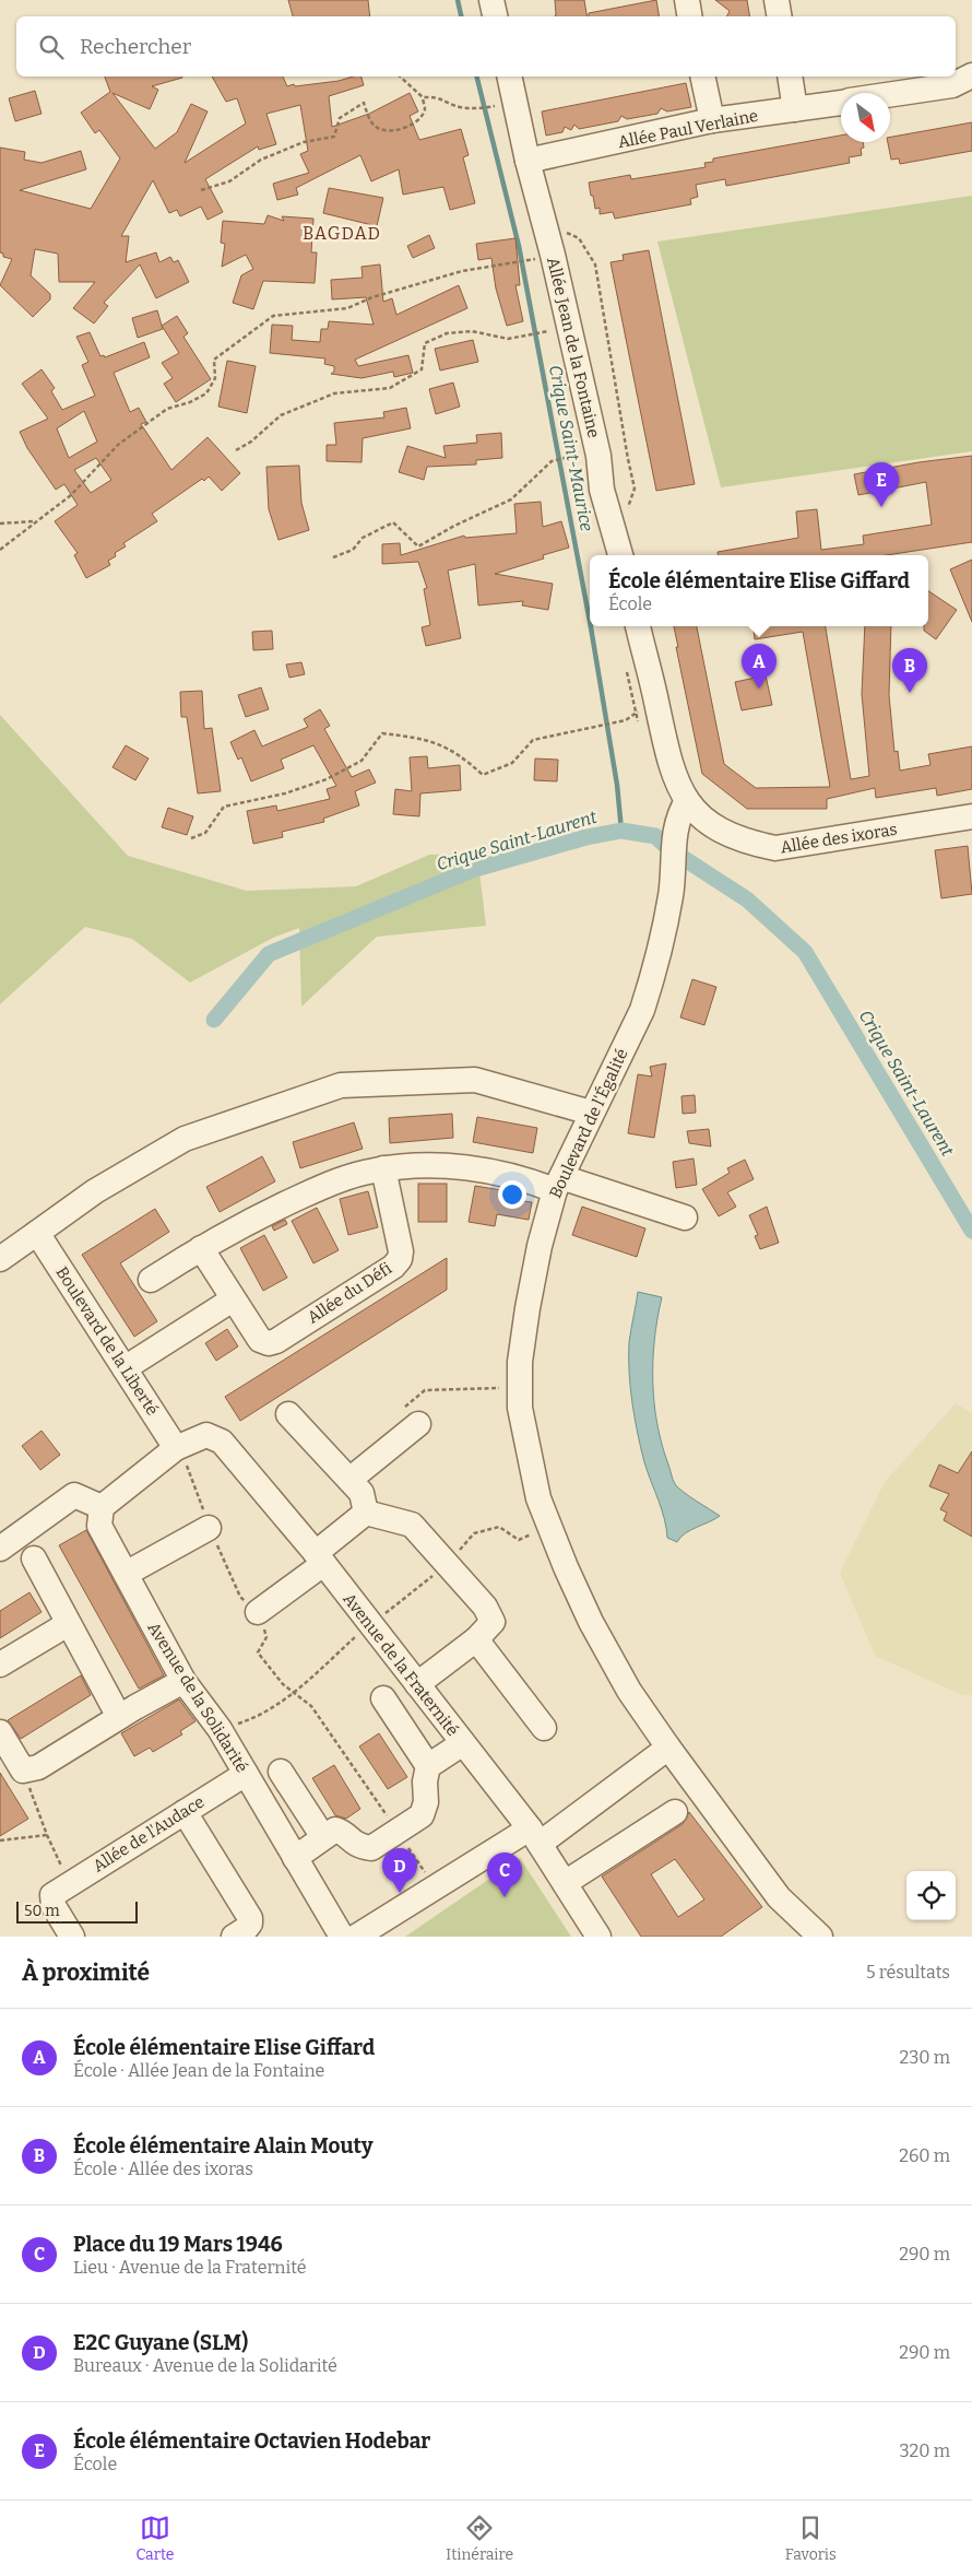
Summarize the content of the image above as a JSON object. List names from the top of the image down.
{
  "streets": {
    "street": [
      "Allée Paul Verlaine",
      "Allée Jean de la Fontaine",
      "Allée des ixoras",
      "Boulevard de l'Égalité",
      "Allée du Défi",
      "Boulevard de la Liberté",
      "Avenue de la Fraternité",
      "Avenue de la Solidarité",
      "Allée de l'Audace"
    ]
  },
  "crossings": [
    ["Allée Paul Verlaine", "Allée Jean de la Fontaine"],
    ["Allée des ixoras", "Boulevard de l'Égalité"],
    ["Boulevard de la Liberté", "Avenue de la Fraternité"],
    ["Avenue de la Solidarité", "Allée de l'Audace"]
  ],
  "districts": ["BAGDAD"],
  "water": ["Crique Saint-Maurice", "Crique Saint-Laurent"],
  "scale_bar": "50 m",
  "north": "bottom right",
  "page": {
    "search": "Rechercher",
    "pins": [
      "E",
      "A",
      "B",
      "D",
      "C"
    ],
    "popup": ["École élémentaire Elise Giffard", "École"],
    "scale": "50 m",
    "heading": ["À proximité", "5 résultats"],
    "list": [
      {
        "mark": "A",
        "name": "École élémentaire Elise Giffard",
        "note": "École · Allée Jean de la Fontaine",
        "value": "230 m"
      },
      {
        "mark": "B",
        "name": "École élémentaire Alain Mouty",
        "note": "École · Allée des ixoras",
        "value": "260 m"
      },
      {
        "mark": "C",
        "name": "Place du 19 Mars 1946",
        "note": "Lieu · Avenue de la Fraternité",
        "value": "290 m"
      },
      {
        "mark": "D",
        "name": "E2C Guyane (SLM)",
        "note": "Bureaux · Avenue de la Solidarité",
        "value": "290 m"
      },
      {
        "mark": "E",
        "name": "École élémentaire Octavien Hodebar",
        "note": "École",
        "value": "320 m"
      }
    ],
    "nav": ["Carte", "Itinéraire", "Favoris"]
  }
}
